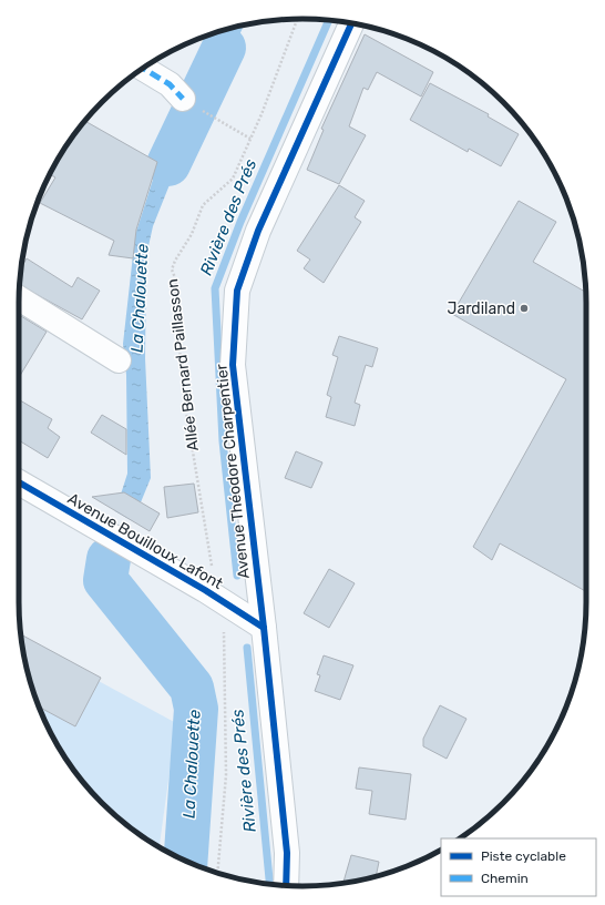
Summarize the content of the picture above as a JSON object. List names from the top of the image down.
{
  "streets": {
    "street": ["Avenue Théodore Charpentier", "Avenue Bouilloux Lafont"],
    "path": ["Allée Bernard Paillasson"]
  },
  "crossings": [
    ["Allée Bernard Paillasson", "Avenue Bouilloux Lafont"],
    ["Avenue Théodore Charpentier", "Avenue Bouilloux Lafont"]
  ],
  "water": ["Rivière des Prés", "La Chalouette"],
  "places": ["Jardiland"],
  "legend": ["Piste cyclable", "Chemin"]
}
